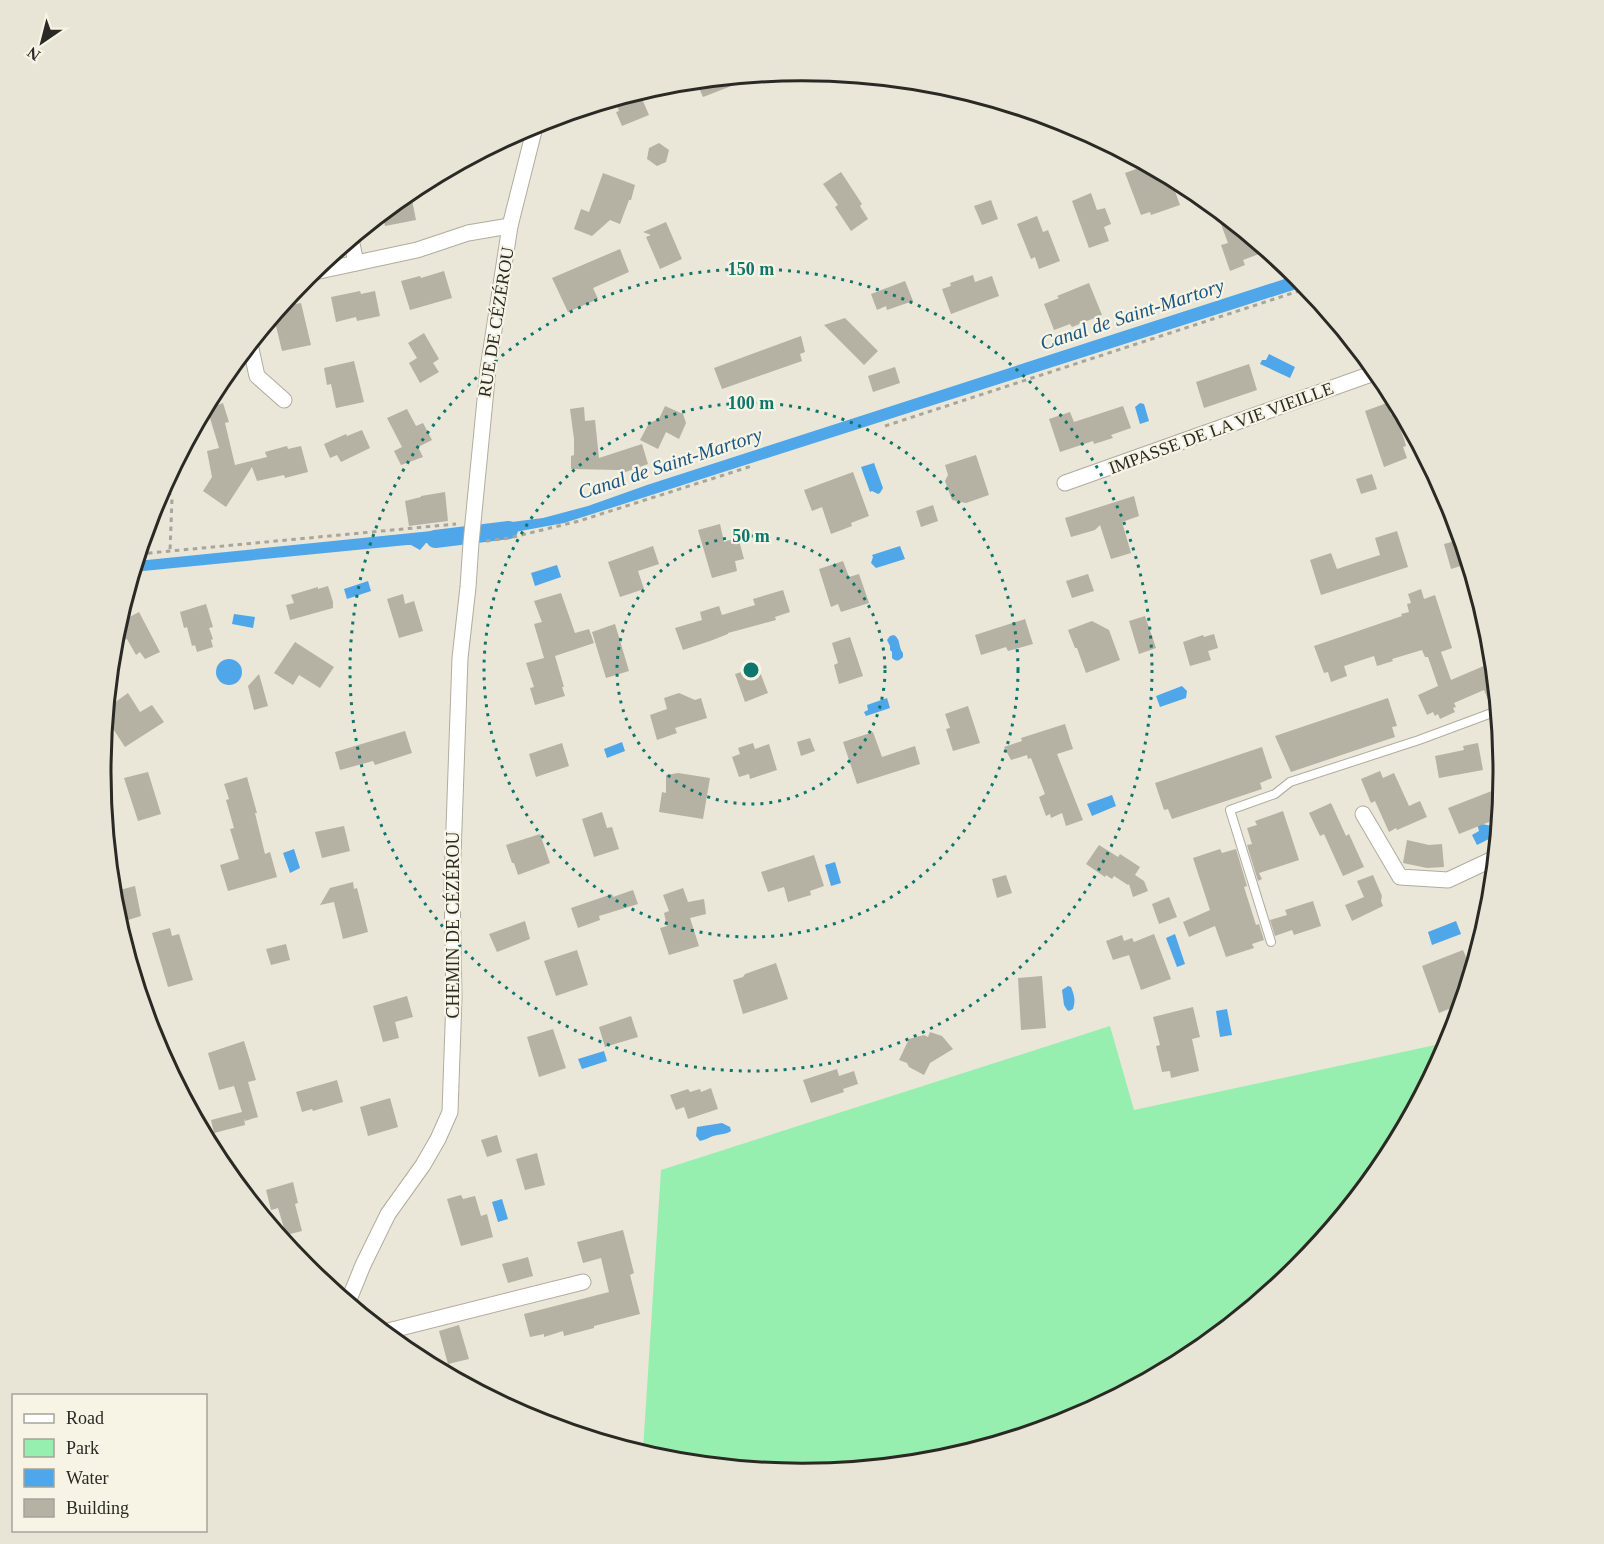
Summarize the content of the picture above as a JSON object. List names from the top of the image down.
{
  "streets": {
    "street": ["RUE DE CÉZÉROU", "IMPASSE DE LA VIE VIEILLE", "CHEMIN DE CÉZÉROU"]
  },
  "crossings": [
    ["RUE DE CÉZÉROU", "CHEMIN DE CÉZÉROU"]
  ],
  "water": ["Canal de Saint-Martory"],
  "legend": [
    "Road",
    "Park",
    "Water",
    "Building"
  ],
  "north": "bottom left",
  "rings": ["150 m", "100 m", "50 m"]
}
